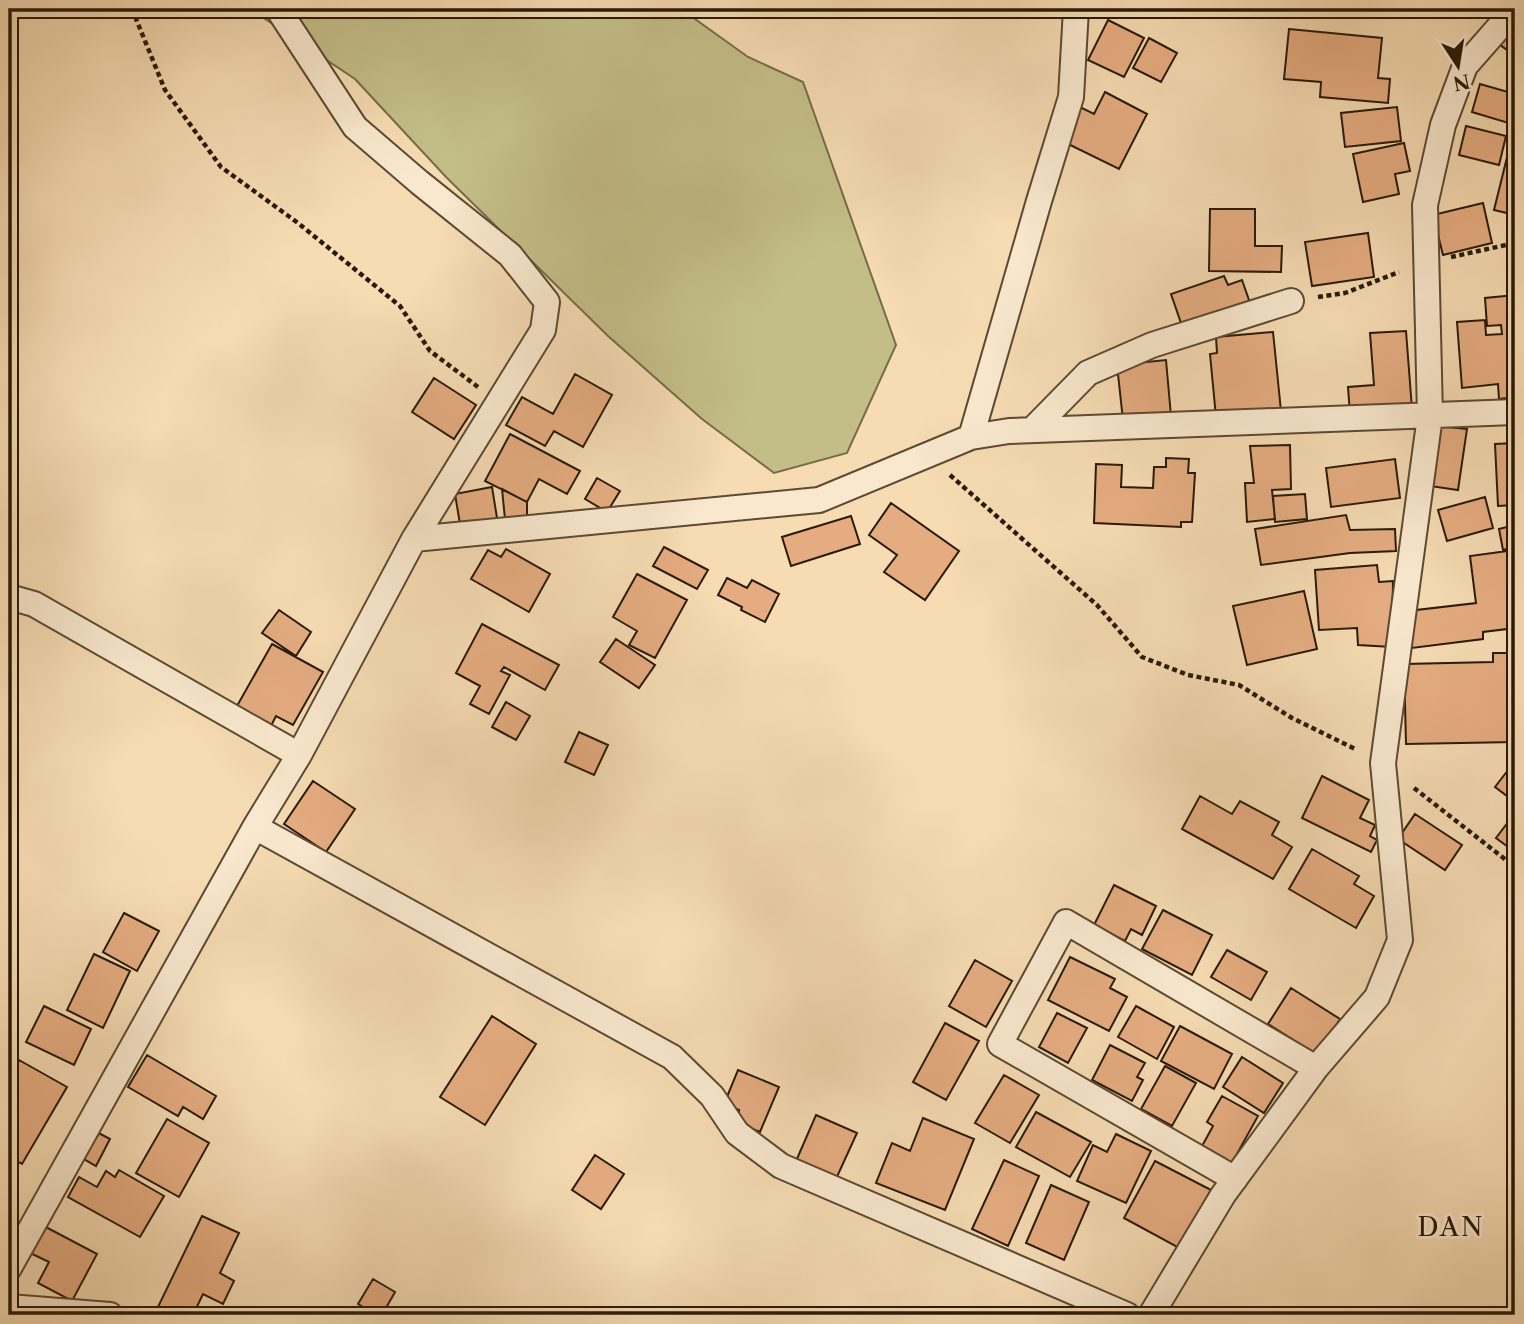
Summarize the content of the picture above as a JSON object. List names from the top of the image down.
{
  "districts": ["DAN"],
  "north": "bottom"
}
